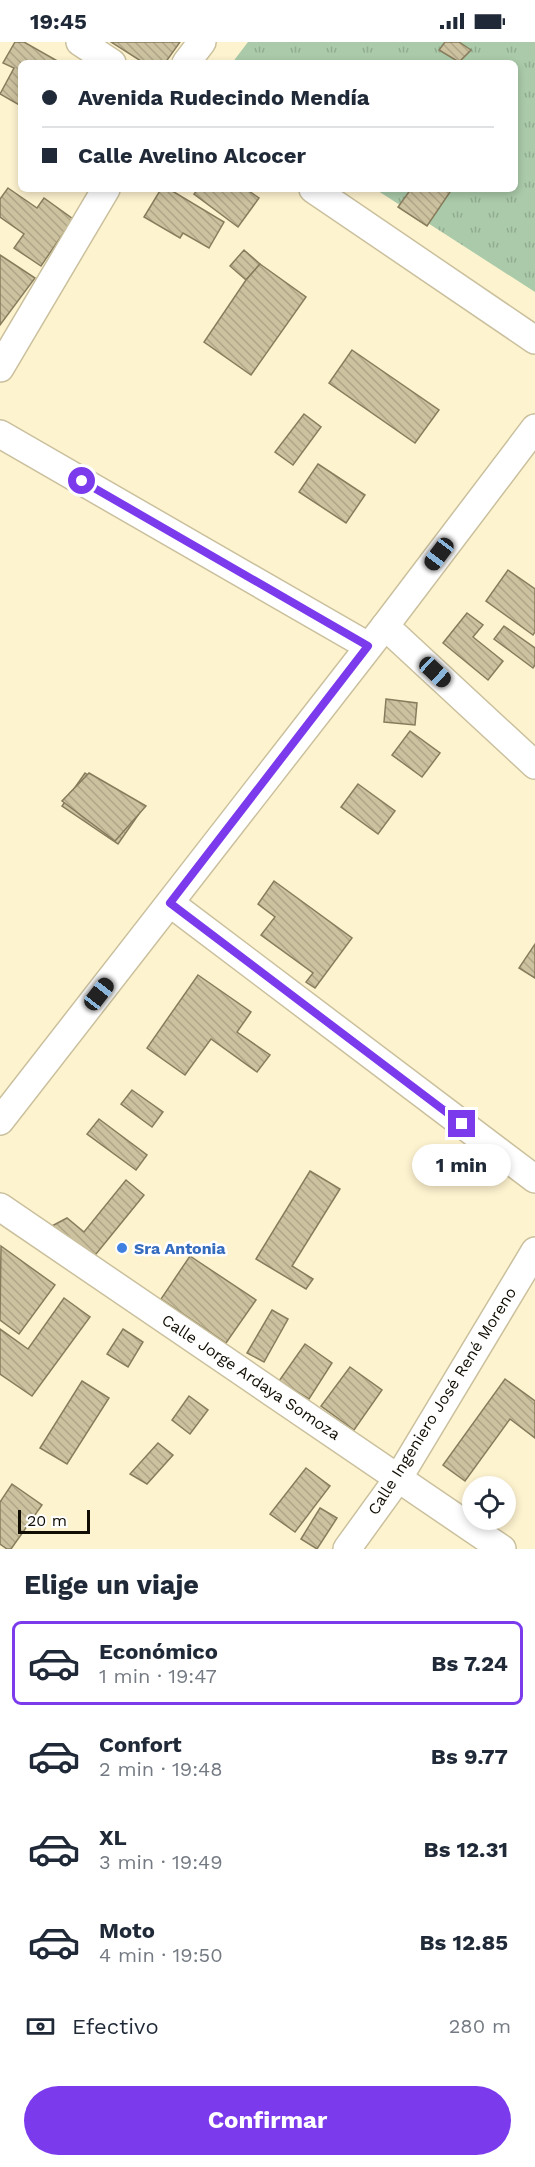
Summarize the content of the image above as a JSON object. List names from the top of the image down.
{
  "streets": {
    "street": ["Calle Jorge Ardaya Somoza", "Calle Ingeniero José René Moreno"]
  },
  "crossings": [
    ["Calle Jorge Ardaya Somoza", "Calle Ingeniero José René Moreno"]
  ],
  "places": ["Sra Antonia"],
  "scale_bar": "20 m",
  "page": {
    "status": "19:45",
    "banner": ["Avenida Rudecindo Mendía", "Calle Avelino Alcocer"],
    "bubble": "1 min",
    "scale": "20 m",
    "heading": "Elige un viaje",
    "list": [
      {
        "name": "Económico",
        "note": "1 min · 19:47",
        "value": "Bs 7.24"
      },
      {
        "name": "Confort",
        "note": "2 min · 19:48",
        "value": "Bs 9.77"
      },
      {
        "name": "XL",
        "note": "3 min · 19:49",
        "value": "Bs 12.31"
      },
      {
        "name": "Moto",
        "note": "4 min · 19:50",
        "value": "Bs 12.85"
      }
    ],
    "pay": ["Efectivo", "280 m"],
    "buttons": "Confirmar"
  }
}
